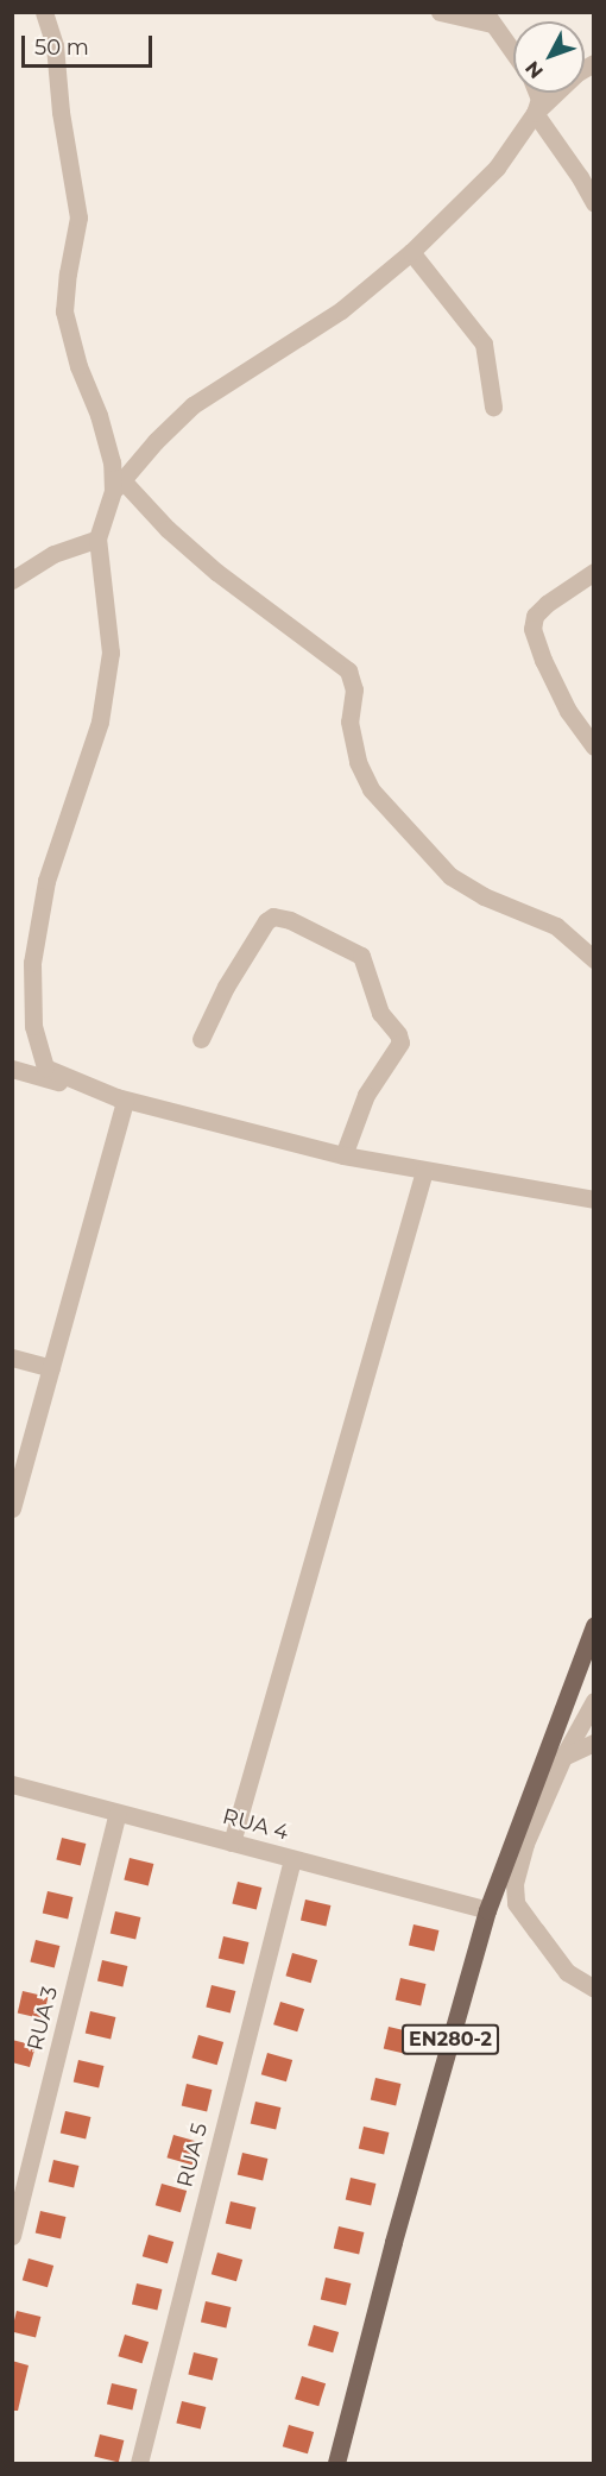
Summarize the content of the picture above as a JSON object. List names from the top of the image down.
{
  "streets": {
    "main road": ["EN280-2"],
    "street": ["RUA 4", "RUA 3", "RUA 5"]
  },
  "crossings": [
    ["RUA 4", "RUA 3"],
    ["RUA 4", "EN280-2"],
    ["RUA 4", "RUA 5"]
  ],
  "scale_bar": "50 m",
  "north": "bottom left"
}
